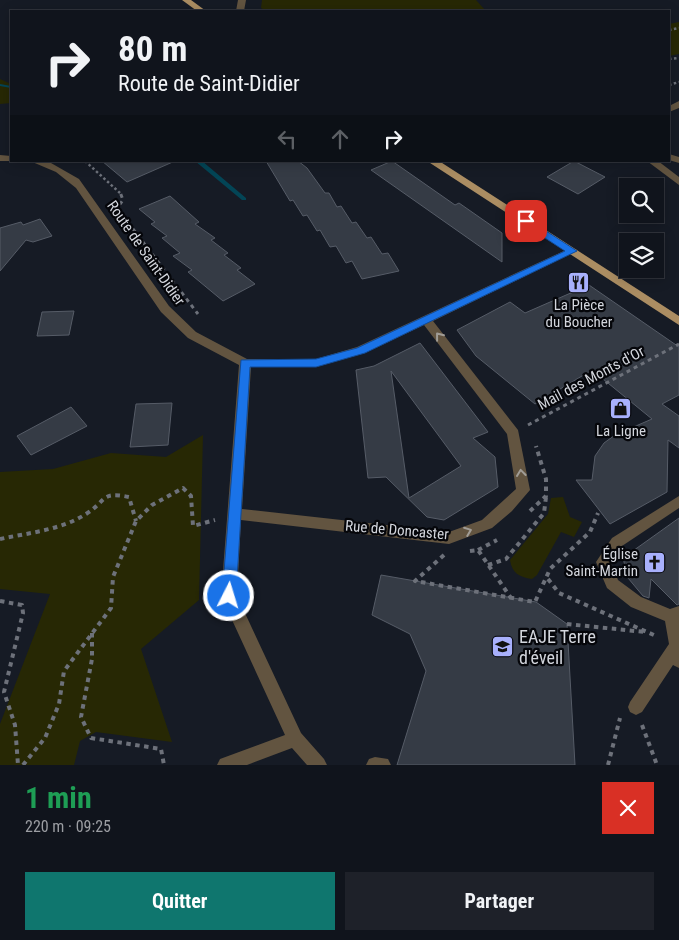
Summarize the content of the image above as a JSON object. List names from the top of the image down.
{
  "streets": {
    "street": ["Route de Saint-Didier", "Rue de Doncaster"],
    "path": ["Mail des Monts d'Or"]
  },
  "crossings": [
    ["Route de Saint-Didier", "Rue de Doncaster"],
    ["Mail des Monts d'Or", "Rue de Doncaster"]
  ],
  "places": {
    "restaurant": ["La Pièce du Boucher"],
    "shop": ["La Ligne"],
    "church": ["Église Saint-Martin"],
    "school or university": ["EAJE Terre d'éveil"]
  },
  "page": {
    "turn": ["80 m", "Route de Saint-Didier"],
    "heading": ["1 min", "220 m · 09:25"],
    "buttons": ["Quitter", "Partager"]
  }
}
